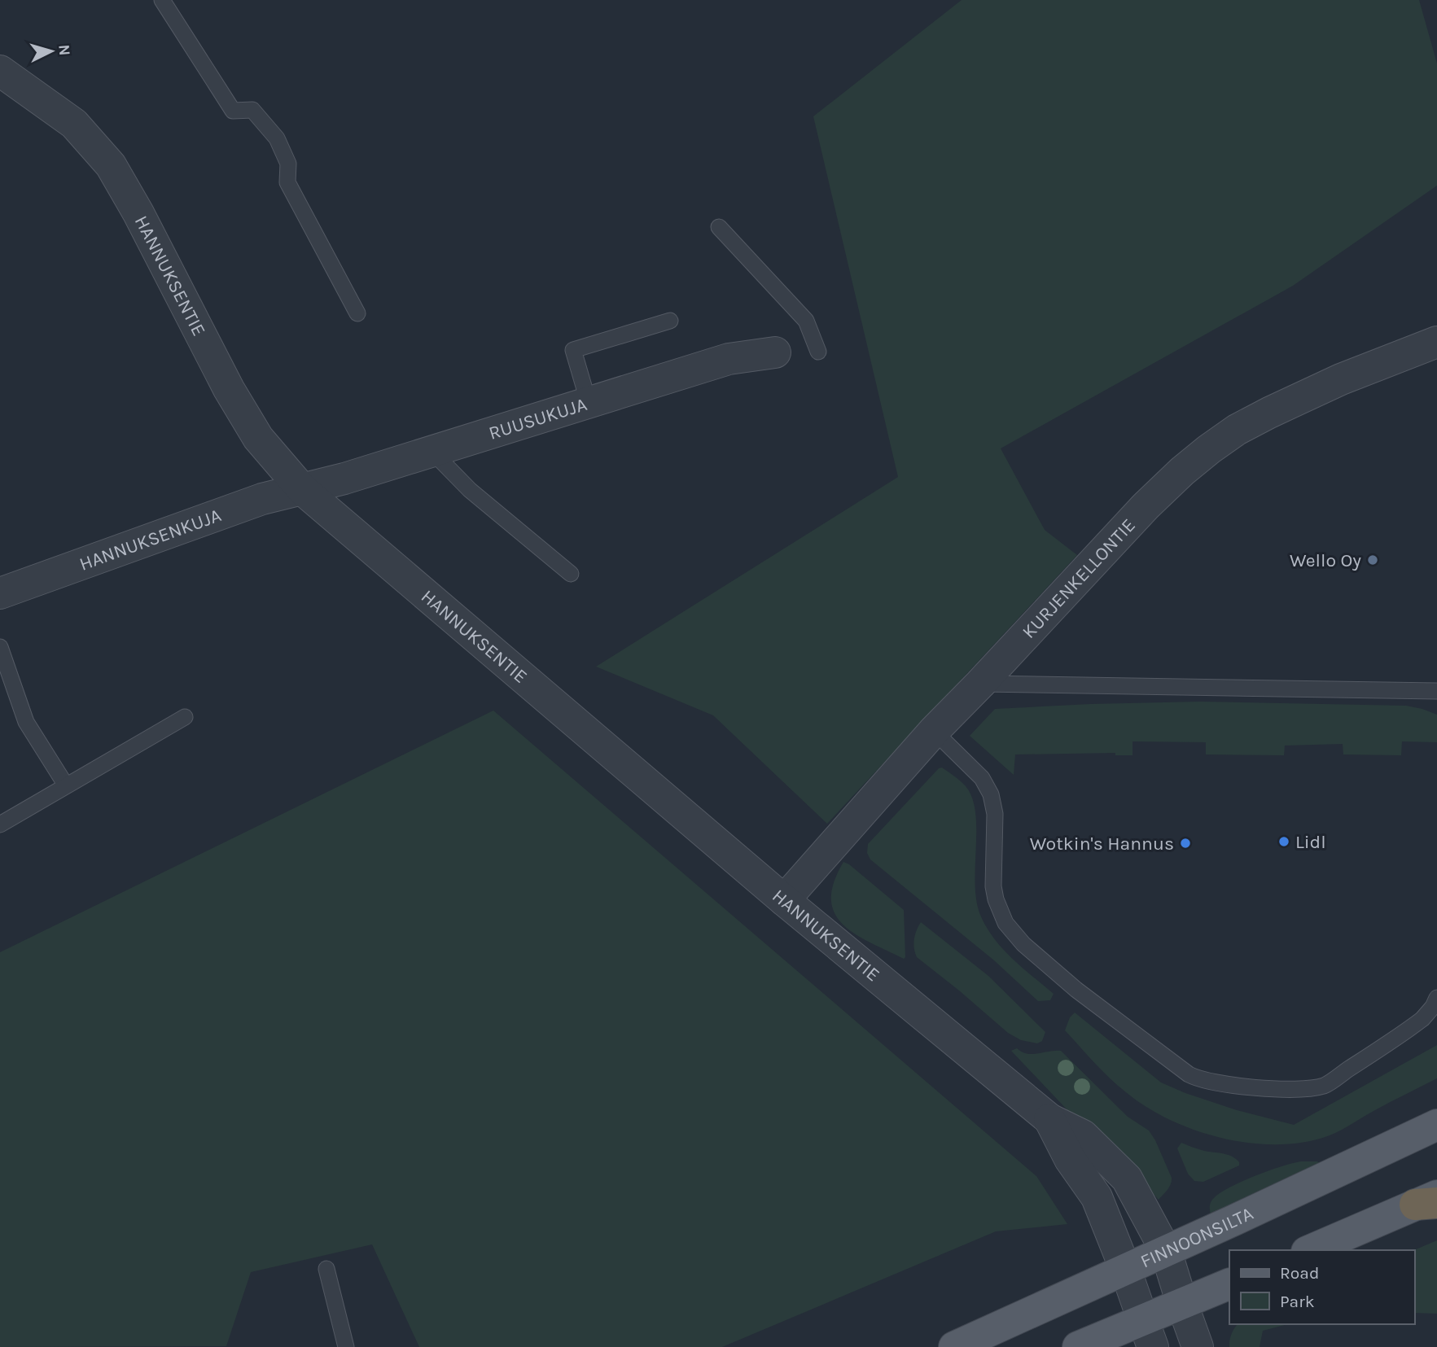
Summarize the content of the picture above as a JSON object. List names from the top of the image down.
{
  "streets": {
    "main road": ["FINNOONSILTA"],
    "street": [
      "HANNUKSENTIE",
      "RUUSUKUJA",
      "HANNUKSENKUJA",
      "KURJENKELLONTIE"
    ]
  },
  "crossings": [
    ["HANNUKSENTIE", "RUUSUKUJA"],
    ["HANNUKSENTIE", "HANNUKSENKUJA"],
    ["HANNUKSENTIE", "KURJENKELLONTIE"],
    ["HANNUKSENTIE", "FINNOONSILTA"],
    ["RUUSUKUJA", "HANNUKSENKUJA"]
  ],
  "places": ["Wello Oy", "Lidl", "Wotkin's Hannus"],
  "legend": ["Road", "Park"],
  "north": "right"
}
